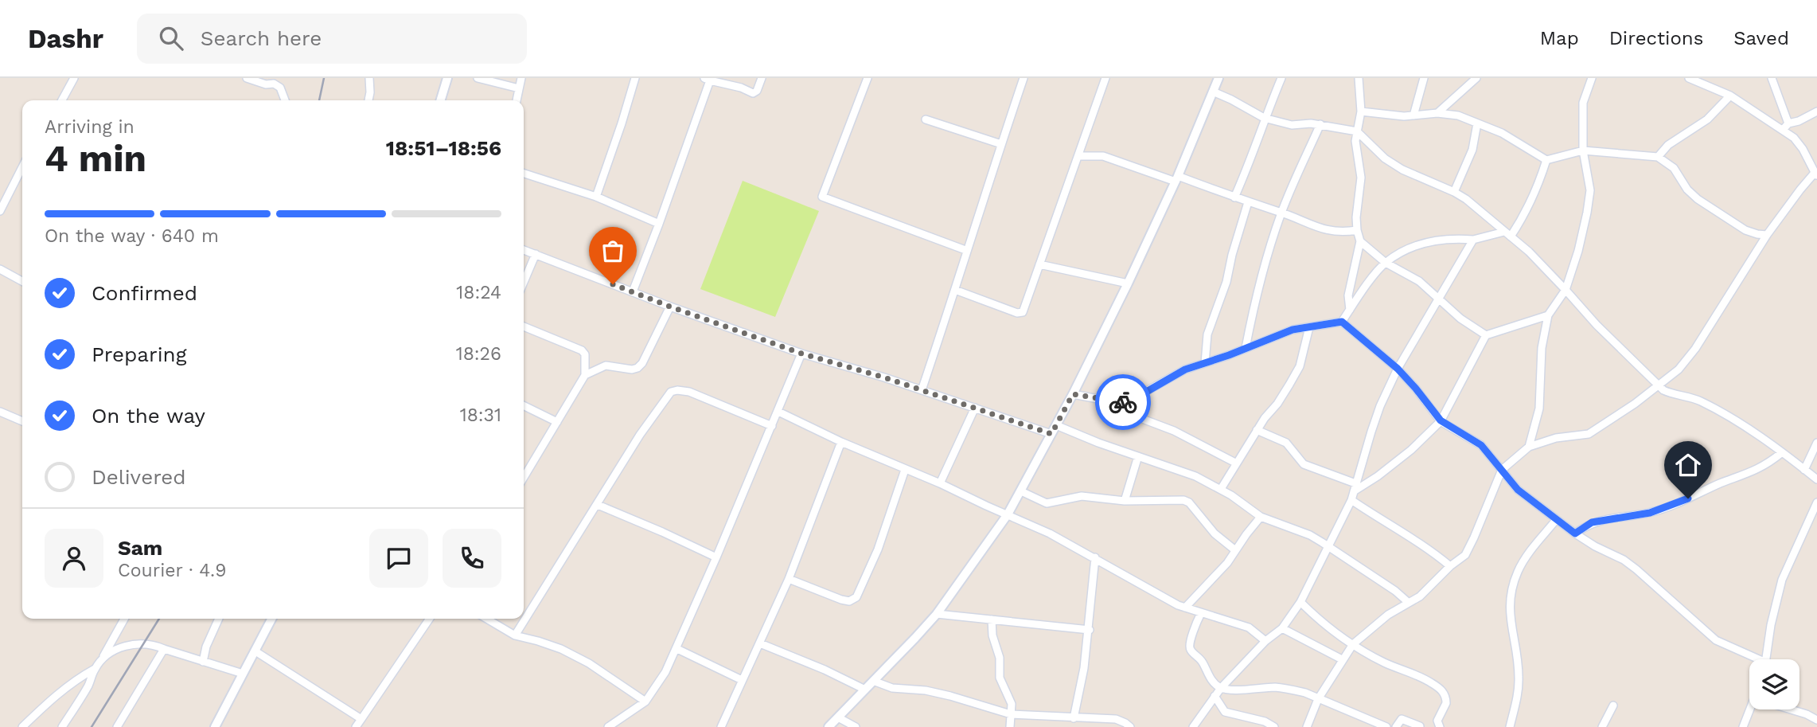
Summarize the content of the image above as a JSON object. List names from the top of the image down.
{
  "page": {
    "header": "Dashr",
    "search": "Search here",
    "nav": ["Map", "Directions", "Saved"],
    "heading": ["4 min", "Arriving in", "18:51–18:56"],
    "panel": ["Sam", "Courier · 4.9"],
    "bar": "On the way · 640 m",
    "list": [
      ["Confirmed", "18:24"],
      ["Preparing", "18:26"],
      ["On the way", "18:31"],
      "Delivered"
    ]
  }
}
